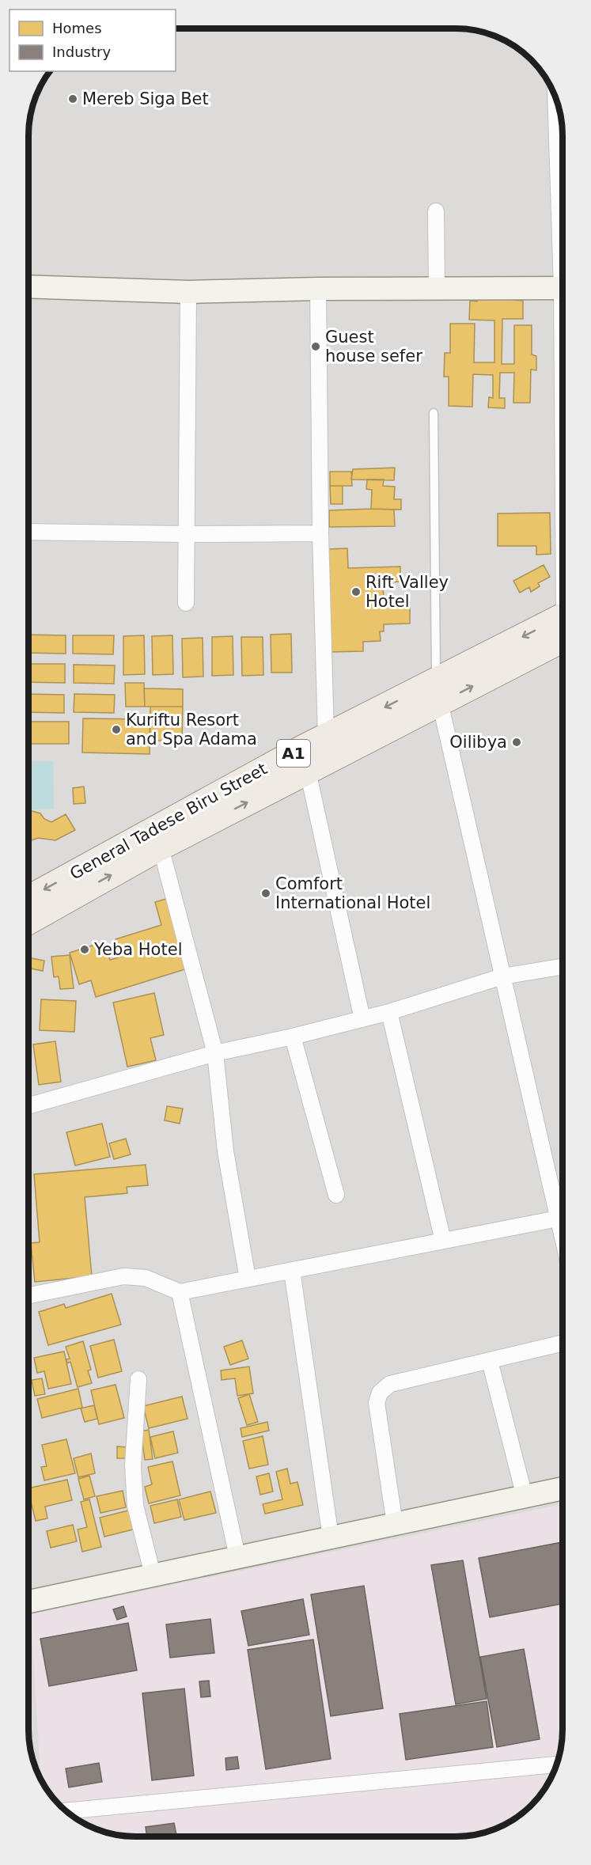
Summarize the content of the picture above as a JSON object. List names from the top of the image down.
{
  "streets": {
    "main road": ["A1", "General Tadese Biru Street"]
  },
  "places": [
    "Mereb Siga Bet",
    "Guest house sefer",
    "Rift Valley Hotel",
    "Kuriftu Resort and Spa Adama",
    "Oilibya",
    "Comfort International Hotel",
    "Yeba Hotel"
  ],
  "legend": ["Homes", "Industry"]
}
